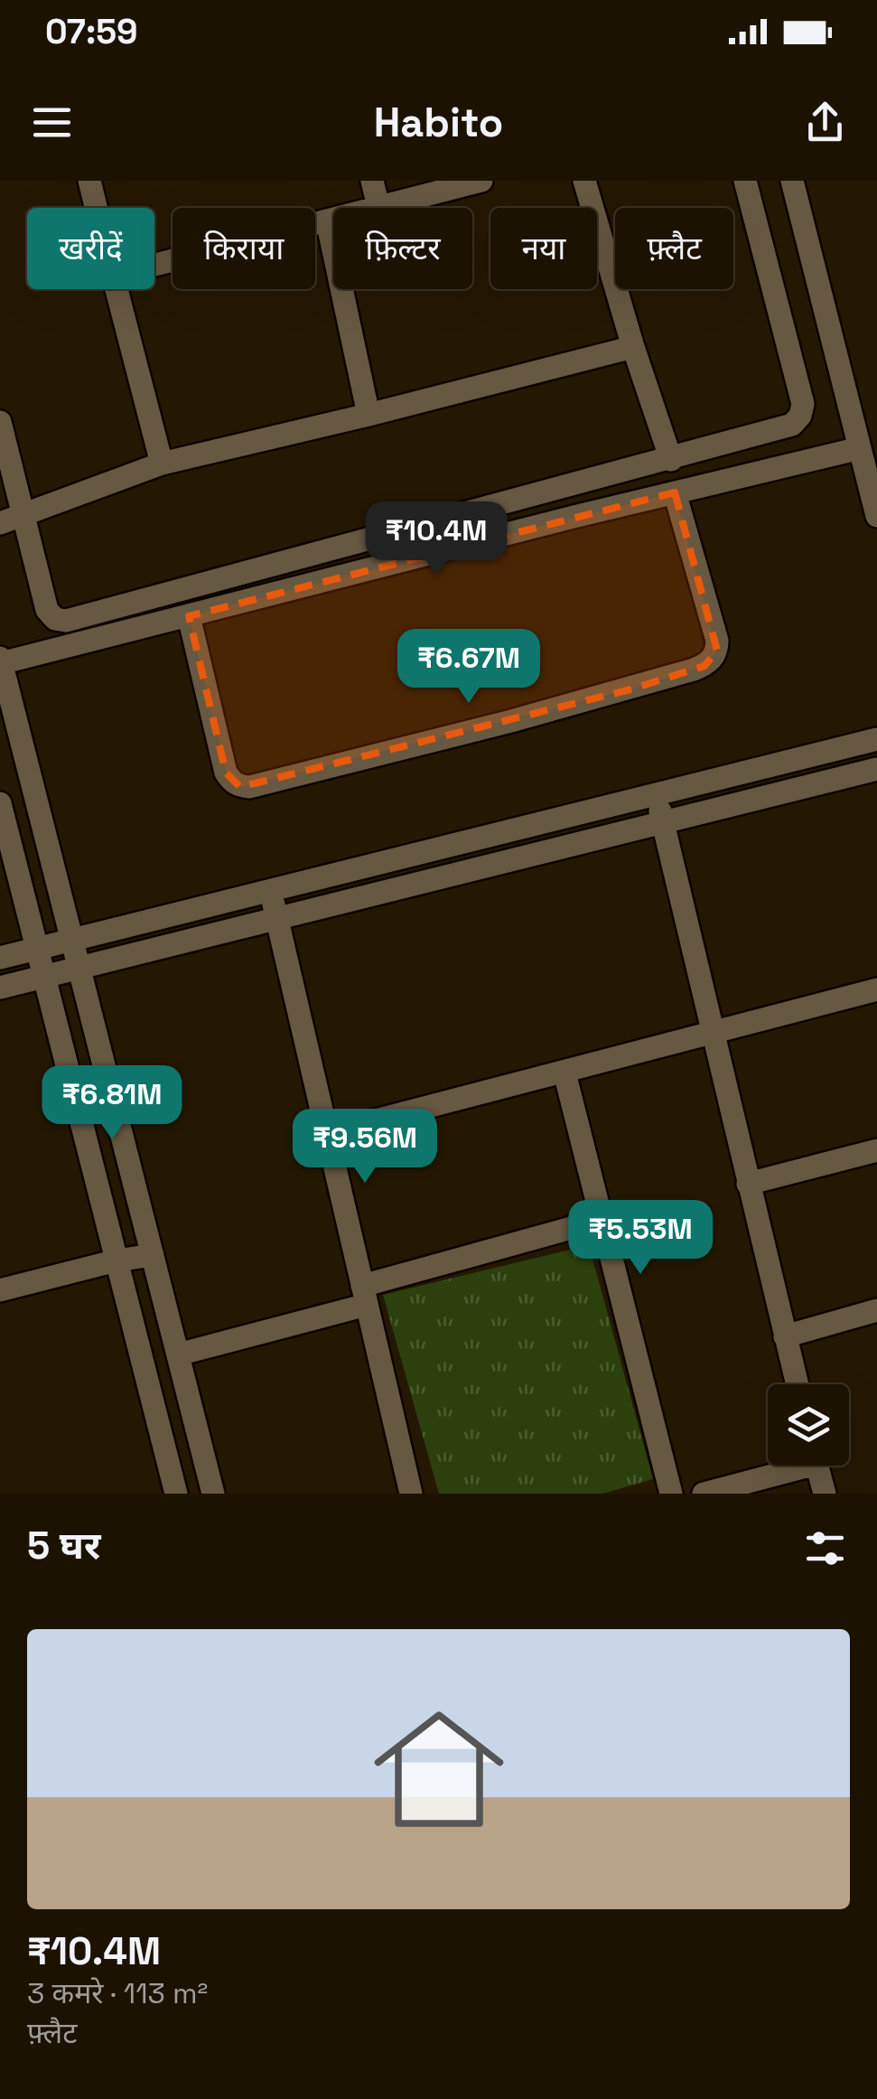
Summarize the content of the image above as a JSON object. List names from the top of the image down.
{
  "page": {
    "status": "07:59",
    "header": "Habito",
    "chip": [
      "खरीदें",
      "किराया",
      "फ़िल्टर",
      "नया",
      "फ़्लैट"
    ],
    "price": [
      "₹10.4M",
      "₹6.67M",
      "₹6.81M",
      "₹9.56M",
      "₹5.53M"
    ],
    "heading": "5 घर",
    "list": [
      {
        "name": "₹10.4M",
        "note": "3 कमरे · 113 m² · फ़्लैट"
      }
    ]
  }
}
